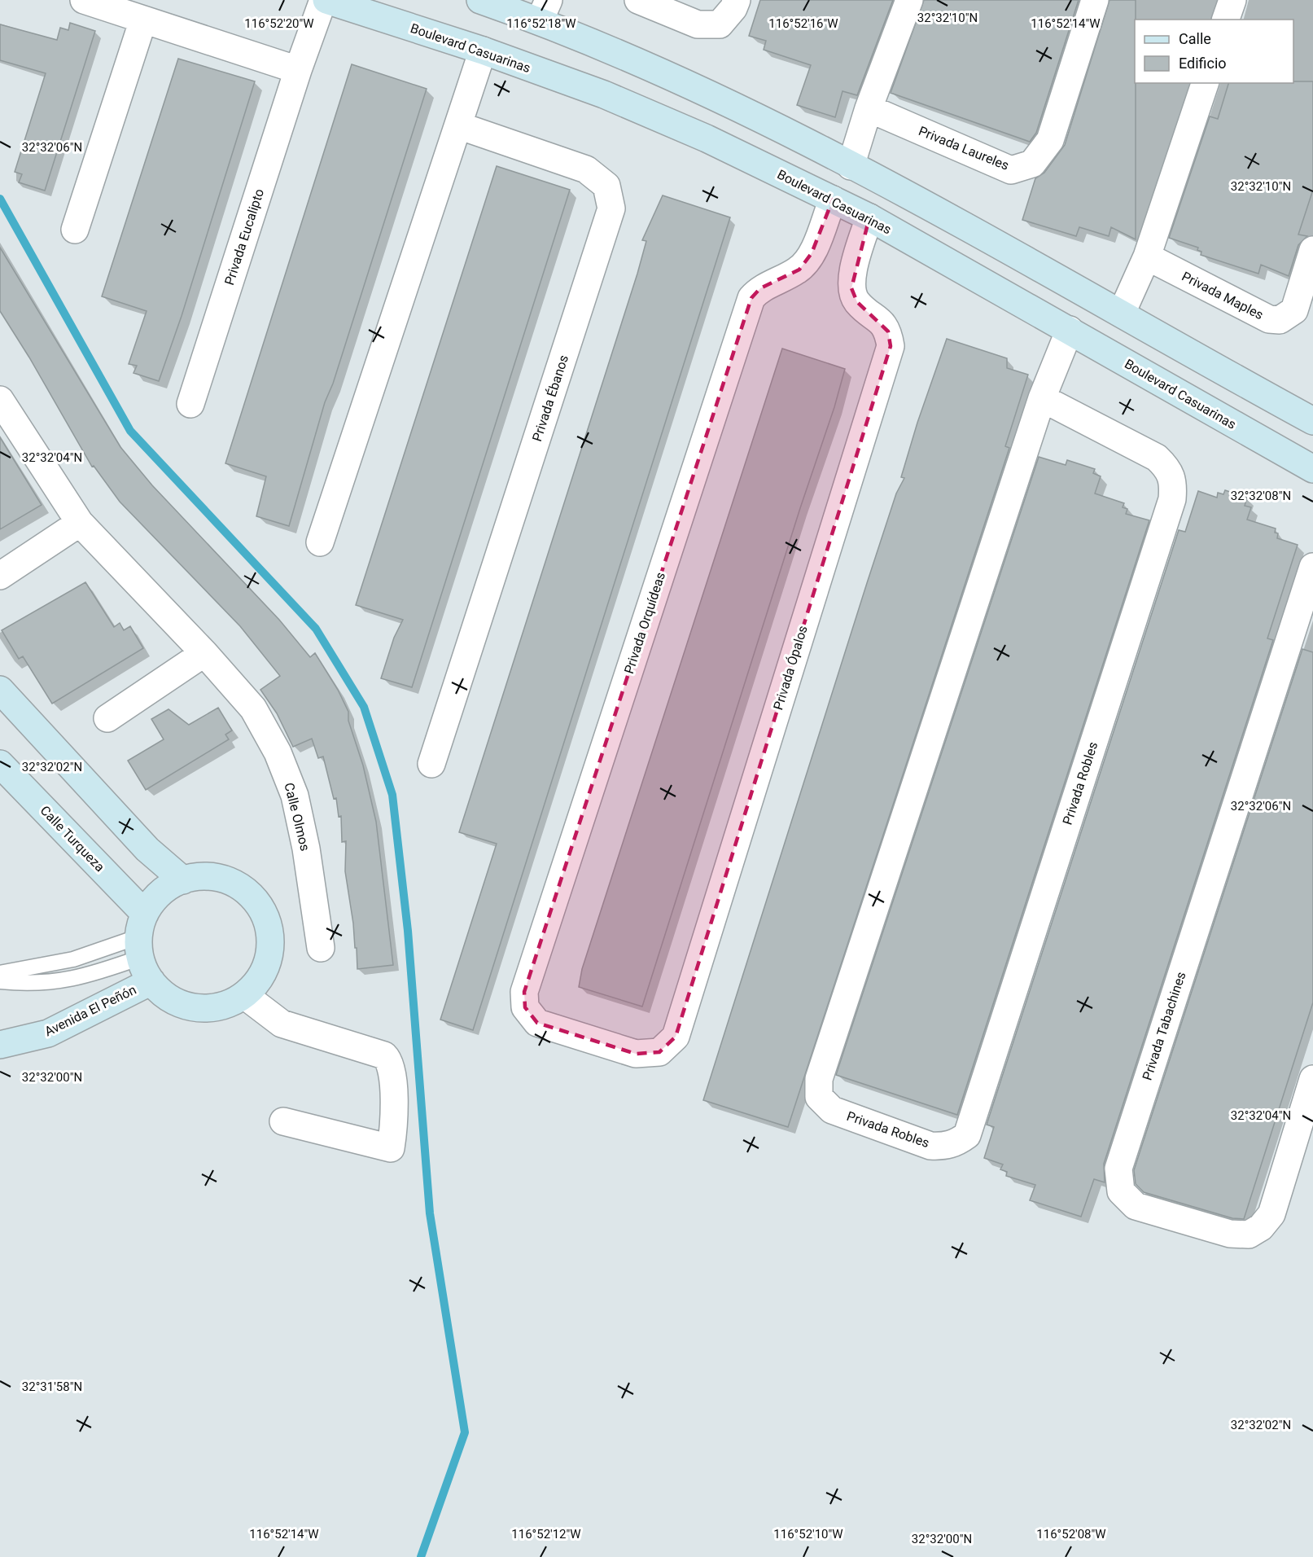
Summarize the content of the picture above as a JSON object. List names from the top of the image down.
{
  "streets": {
    "street": [
      "Boulevard Casuarinas",
      "Privada Laureles",
      "Privada Eucalipto",
      "Privada Maples",
      "Privada Ébanos",
      "Privada Orquídeas",
      "Privada Ópalos",
      "Privada Robles",
      "Calle Olmos",
      "Calle Turqueza",
      "Avenida El Peñón",
      "Privada Tabachines"
    ]
  },
  "crossings": [
    ["Boulevard Casuarinas", "Privada Eucalipto"],
    ["Boulevard Casuarinas", "Privada Orquídeas"],
    ["Boulevard Casuarinas", "Privada Ópalos"],
    ["Boulevard Casuarinas", "Privada Robles"],
    ["Privada Orquídeas", "Privada Ópalos"],
    ["Calle Turqueza", "Avenida El Peñón"]
  ],
  "legend": ["Calle", "Edificio"],
  "coordinates": [
    "32°32'10\"N",
    "116°52'20\"W",
    "116°52'18\"W",
    "116°52'16\"W",
    "116°52'14\"W",
    "32°32'06\"N",
    "32°32'04\"N",
    "32°32'08\"N",
    "32°32'02\"N",
    "32°32'00\"N",
    "32°31'58\"N",
    "116°52'12\"W",
    "116°52'10\"W",
    "116°52'08\"W"
  ]
}
